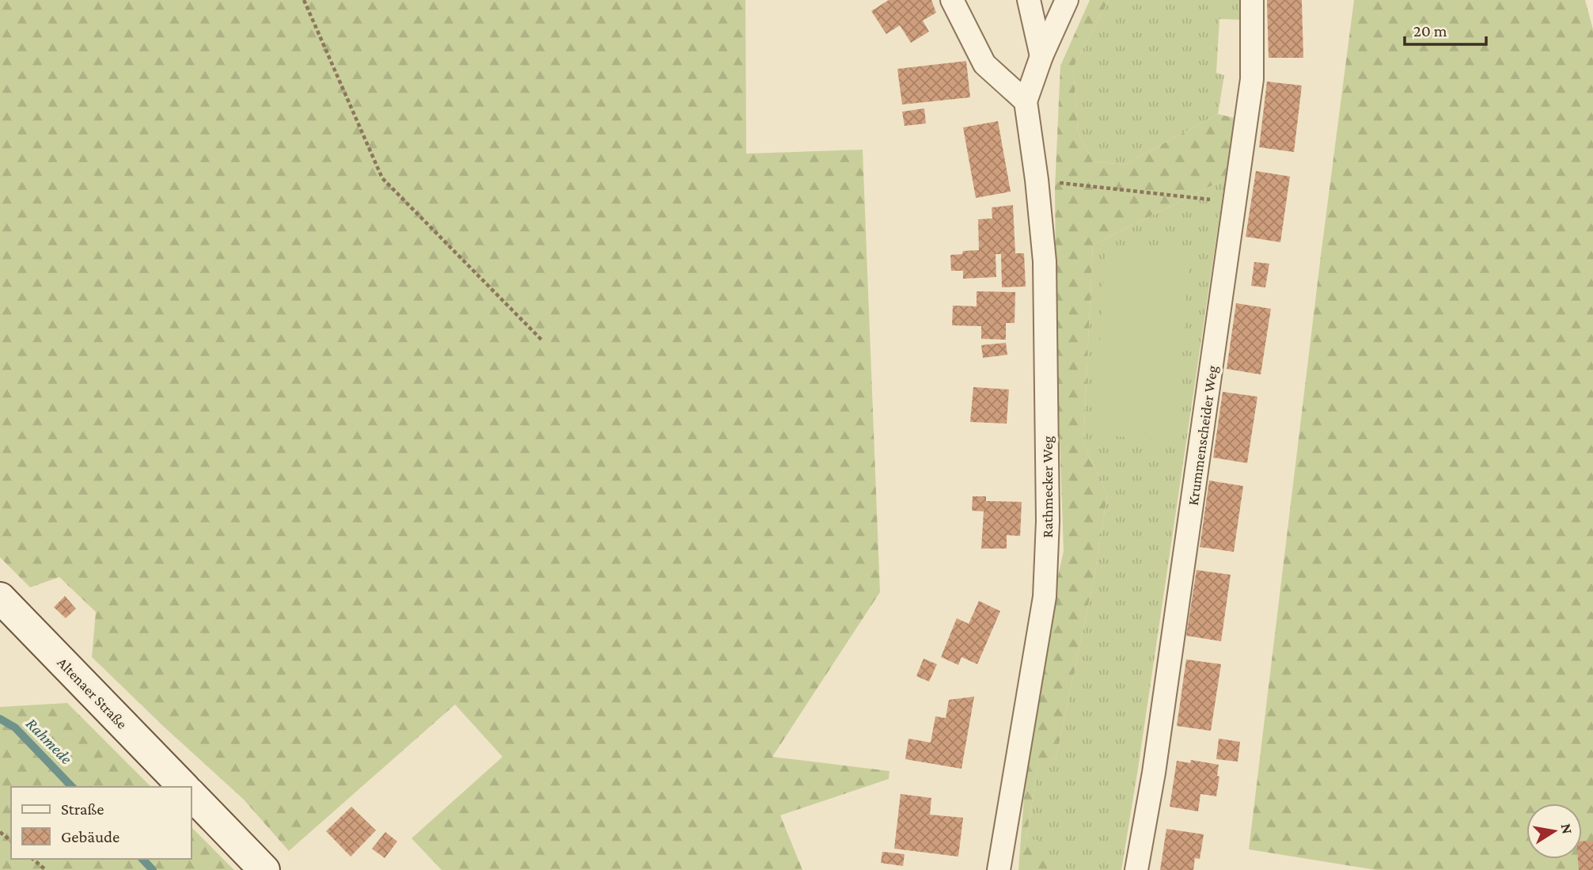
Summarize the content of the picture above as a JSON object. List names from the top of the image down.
{
  "streets": {
    "main road": ["Altenaer Straße"],
    "street": ["Krummenscheider Weg", "Rathmecker Weg"]
  },
  "water": ["Rahmede"],
  "legend": ["Straße", "Gebäude"],
  "scale_bar": "20 m",
  "north": "right"
}
